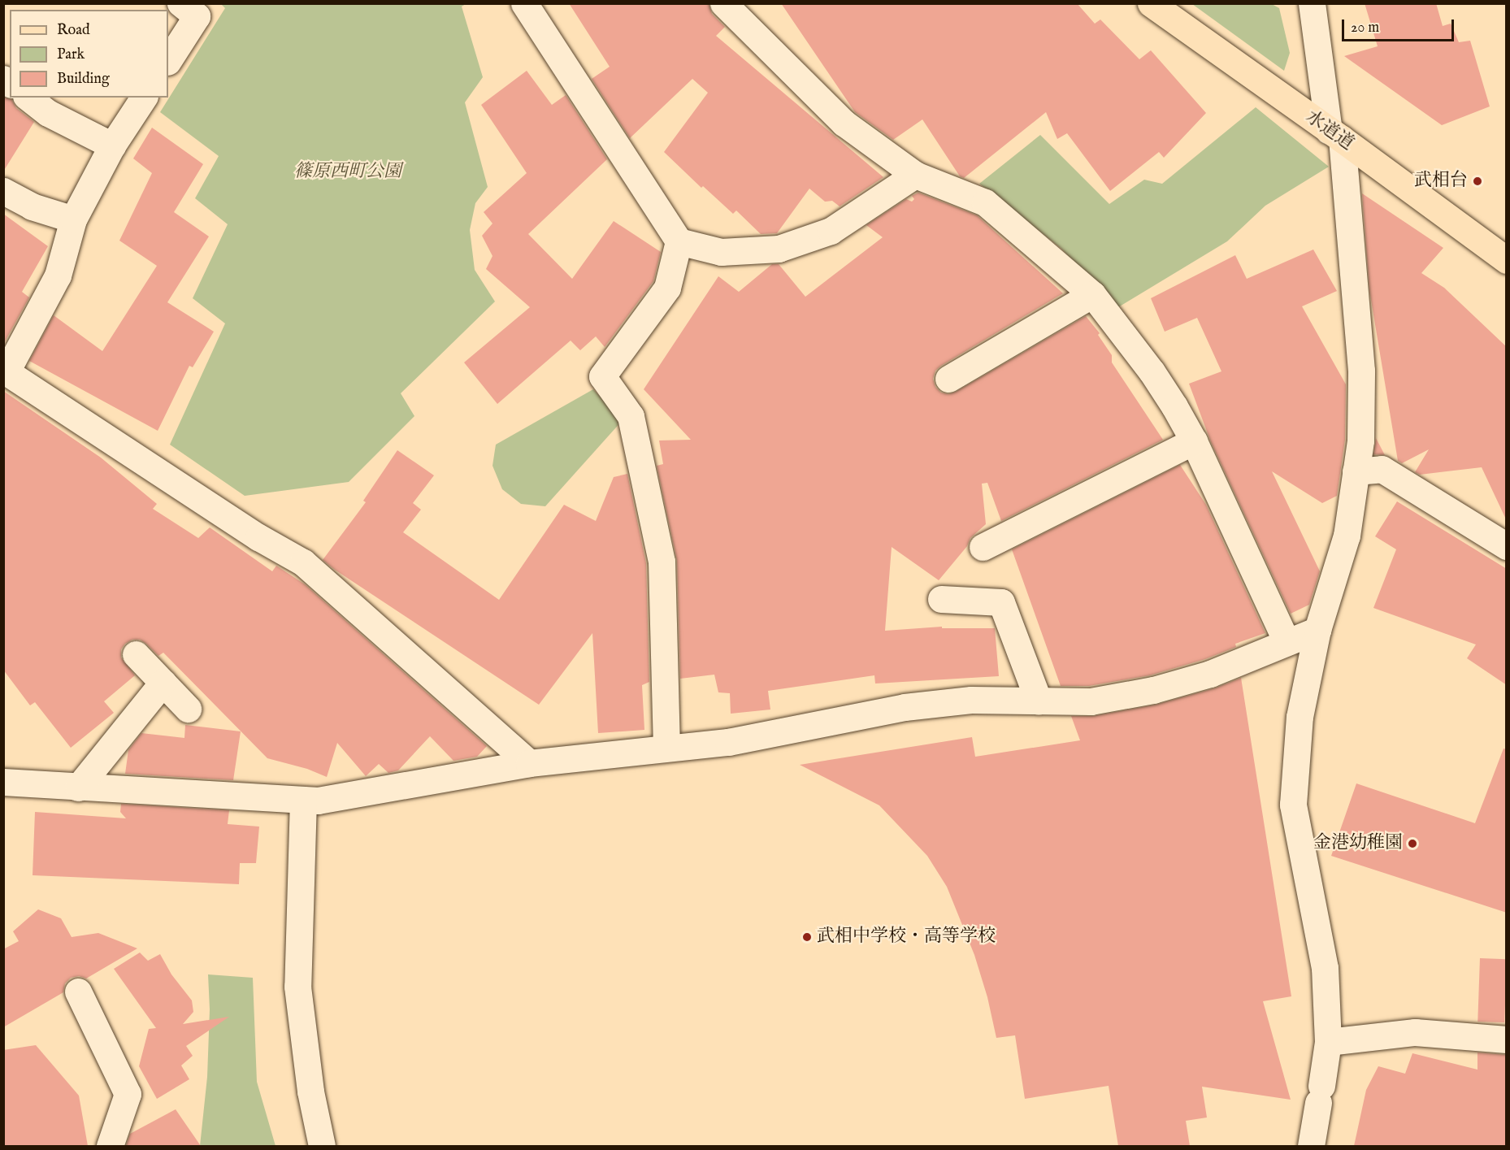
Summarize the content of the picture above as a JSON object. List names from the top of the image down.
{
  "streets": {
    "main road": ["水道道"]
  },
  "parks": ["篠原西町公園"],
  "places": ["武相台", "金港幼稚園", "武相中学校・高等学校"],
  "legend": ["Road", "Park", "Building"],
  "scale_bar": "20 m"
}
